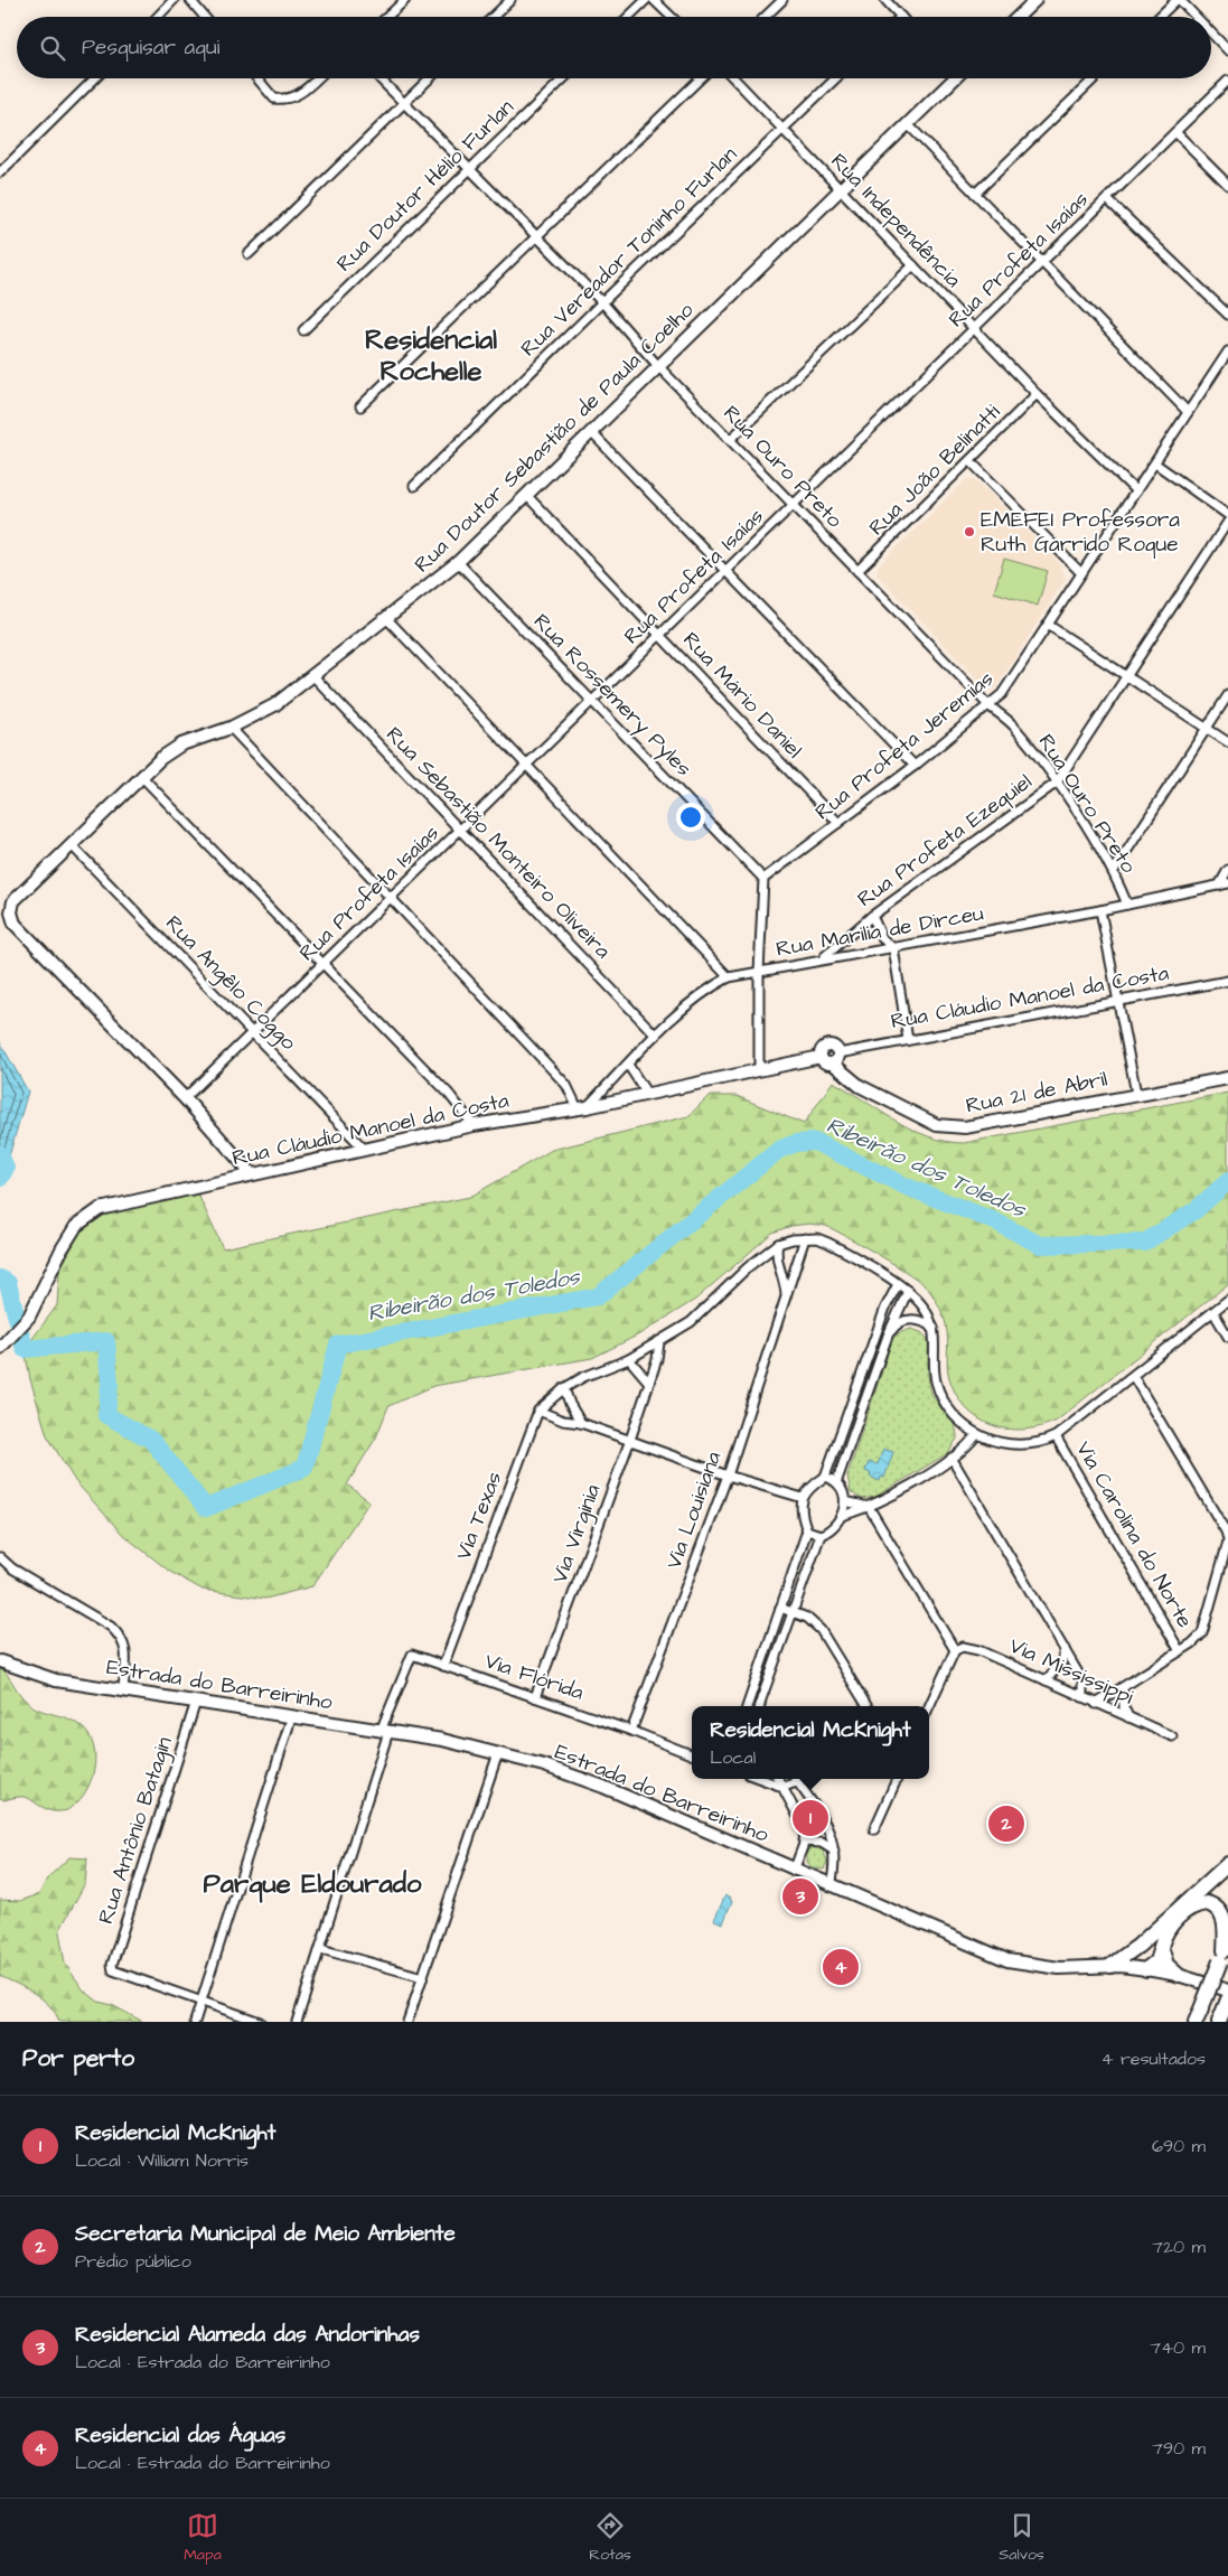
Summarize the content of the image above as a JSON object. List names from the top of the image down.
{
  "streets": {
    "street": [
      "Rua Doutor Hélio Furlan",
      "Rua Independência",
      "Rua Vereador Toninho Furlan",
      "Rua Profeta Isaías",
      "Rua Doutor Sebastião de Paula Coelho",
      "Rua Ouro Preto",
      "Rua João Belinatti",
      "Rua Rossemery Pyles",
      "Rua Mário Daniel",
      "Rua Profeta Jeremias",
      "Rua Profeta Ezequiel",
      "Rua Sebastião Monteiro Oliveira",
      "Rua Marilia de Dirceu",
      "Rua Angêlo Coggo",
      "Rua Cláudio Manoel da Costa",
      "Rua 21 de Abril",
      "Via Louisiana",
      "Via Texas",
      "Via Virginia",
      "Via Carolina do Norte",
      "Via Mississippi",
      "Via Flórida",
      "Estrada do Barreirinho",
      "Rua Antônio Batagin"
    ]
  },
  "crossings": [
    ["Rua Doutor Hélio Furlan", "Rua Ouro Preto"],
    ["Rua Independência", "Rua Vereador Toninho Furlan"],
    ["Rua Independência", "Rua Profeta Isaías"],
    ["Rua Independência", "Rua Doutor Sebastião de Paula Coelho"],
    ["Rua Independência", "Rua João Belinatti"],
    ["Rua Independência", "Rua Profeta Jeremias"],
    ["Rua Vereador Toninho Furlan", "Rua Ouro Preto"],
    ["Rua Profeta Isaías", "Rua Doutor Sebastião de Paula Coelho"],
    ["Rua Profeta Isaías", "Rua Ouro Preto"],
    ["Rua Profeta Isaías", "Rua Rossemery Pyles"],
    ["Rua Profeta Isaías", "Rua Mário Daniel"],
    ["Rua Profeta Isaías", "Rua Sebastião Monteiro Oliveira"],
    ["Rua Profeta Isaías", "Rua Angêlo Coggo"],
    ["Rua Doutor Sebastião de Paula Coelho", "Rua Ouro Preto"],
    ["Rua Doutor Sebastião de Paula Coelho", "Rua Rossemery Pyles"],
    ["Rua Doutor Sebastião de Paula Coelho", "Rua Mário Daniel"],
    ["Rua Doutor Sebastião de Paula Coelho", "Rua Sebastião Monteiro Oliveira"],
    ["Rua Doutor Sebastião de Paula Coelho", "Rua Angêlo Coggo"],
    ["Rua Ouro Preto", "Rua João Belinatti"],
    ["Rua Ouro Preto", "Rua Profeta Jeremias"],
    ["Rua Ouro Preto", "Rua Profeta Ezequiel"],
    ["Rua Ouro Preto", "Rua Marilia de Dirceu"],
    ["Rua Rossemery Pyles", "Rua Profeta Jeremias"],
    ["Rua Mário Daniel", "Rua Profeta Jeremias"],
    ["Rua Profeta Ezequiel", "Rua Marilia de Dirceu"],
    ["Rua Sebastião Monteiro Oliveira", "Rua Marilia de Dirceu"],
    ["Rua Marilia de Dirceu", "Rua Cláudio Manoel da Costa"],
    ["Rua Angêlo Coggo", "Rua Cláudio Manoel da Costa"],
    ["Rua Cláudio Manoel da Costa", "Rua 21 de Abril"],
    ["Via Louisiana", "Via Texas"],
    ["Via Louisiana", "Via Flórida"],
    ["Via Texas", "Via Virginia"],
    ["Via Texas", "Via Flórida"],
    ["Via Virginia", "Via Flórida"],
    ["Via Flórida", "Estrada do Barreirinho"],
    ["Estrada do Barreirinho", "Rua Antônio Batagin"]
  ],
  "districts": ["Residencial Rochelle", "Parque Eldourado"],
  "water": ["Ribeirão dos Toledos"],
  "places": ["EMEFEI Professora Ruth Garrido Roque"],
  "page": {
    "search": "Pesquisar aqui",
    "popup": ["Residencial McKnight", "Local"],
    "pins": [
      "1",
      "2",
      "3",
      "4"
    ],
    "heading": ["Por perto", "4 resultados"],
    "list": [
      {
        "mark": "1",
        "name": "Residencial McKnight",
        "note": "Local · William Norris",
        "value": "690 m"
      },
      {
        "mark": "2",
        "name": "Secretaria Municipal de Meio Ambiente",
        "note": "Prédio público",
        "value": "720 m"
      },
      {
        "mark": "3",
        "name": "Residencial Alameda das Andorinhas",
        "note": "Local · Estrada do Barreirinho",
        "value": "740 m"
      },
      {
        "mark": "4",
        "name": "Residencial das Águas",
        "note": "Local · Estrada do Barreirinho",
        "value": "790 m"
      }
    ],
    "nav": ["Mapa", "Rotas", "Salvos"]
  }
}
